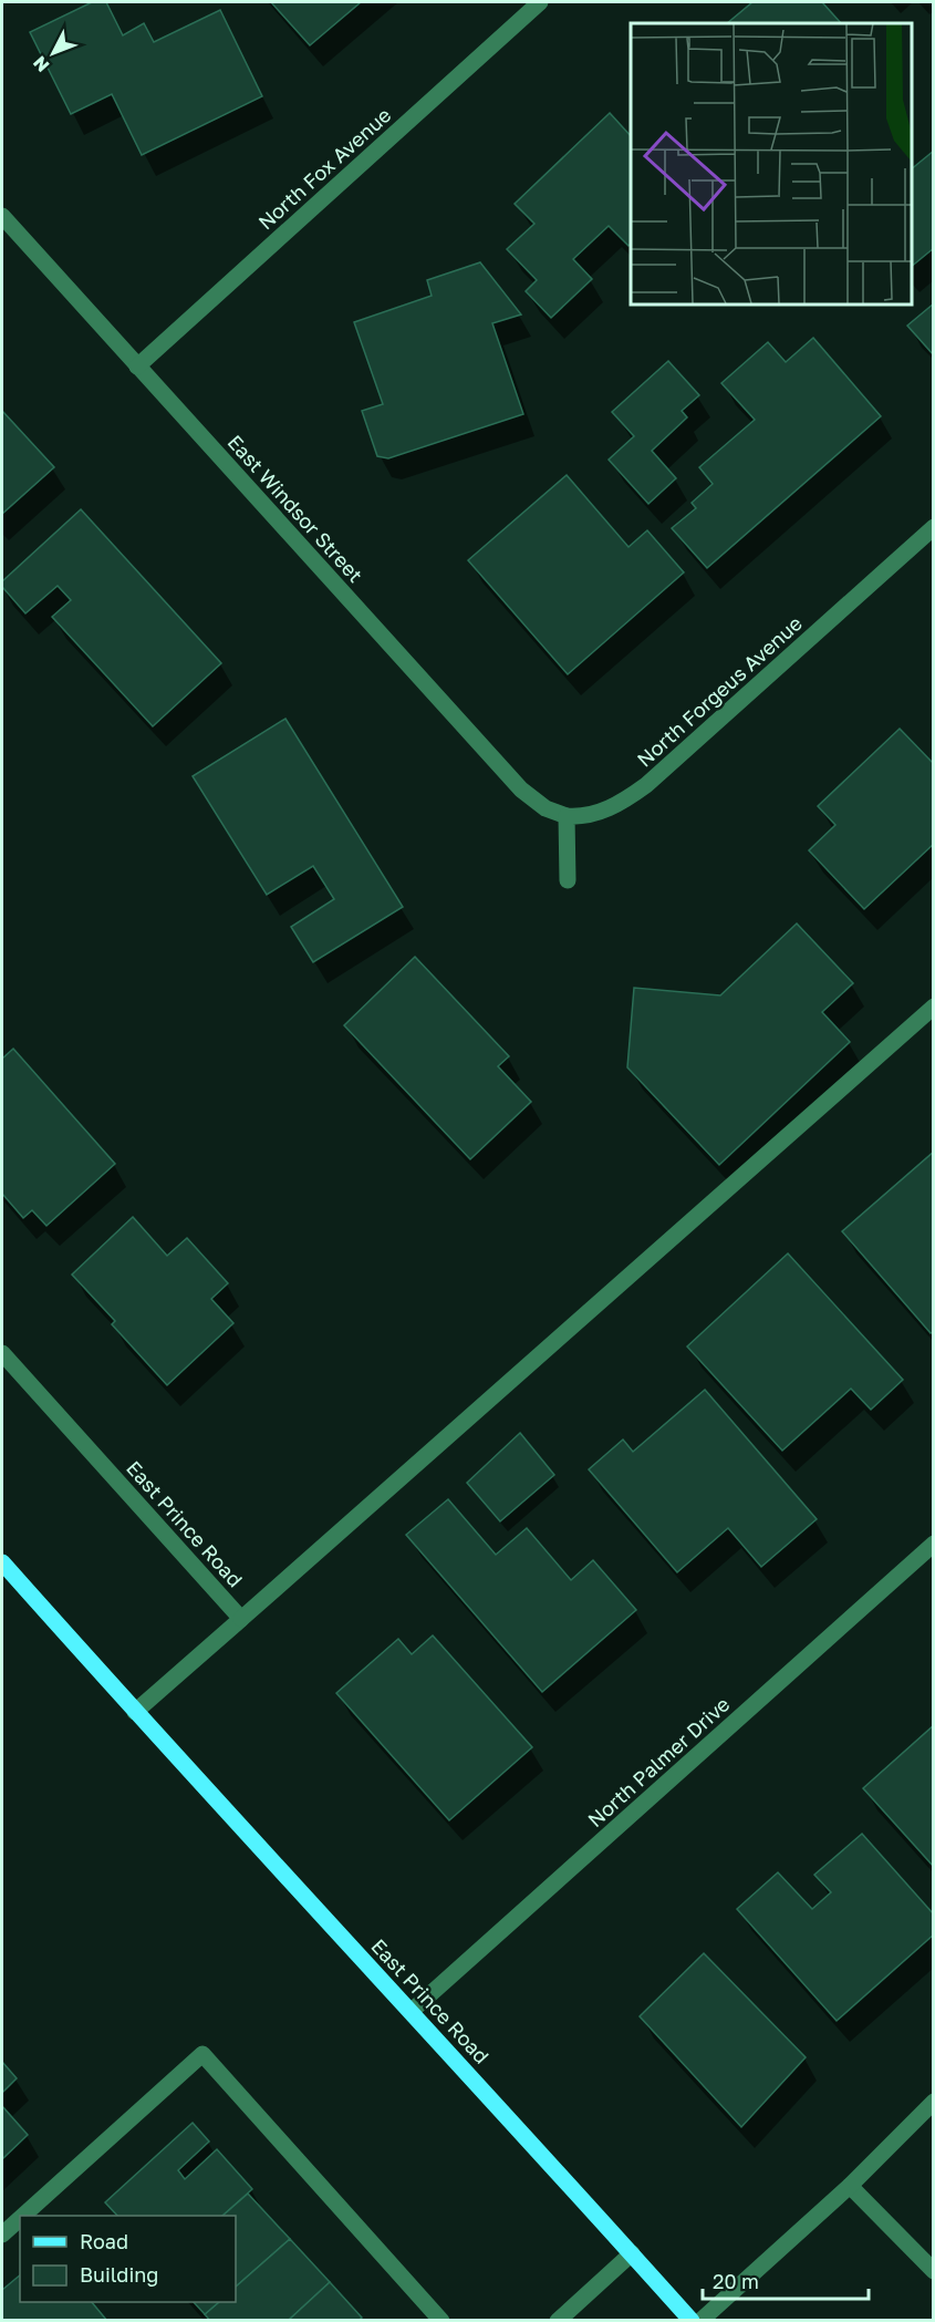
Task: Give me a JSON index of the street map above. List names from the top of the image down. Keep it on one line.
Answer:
{"streets":{"main road":["East Prince Road"],"street":["North Fox Avenue","East Windsor Street","North Forgeus Avenue","North Palmer Drive"]},"crossings":[["North Fox Avenue","East Windsor Street"],["East Windsor Street","North Forgeus Avenue"],["East Prince Road","North Palmer Drive"]],"legend":["Road","Building"],"scale_bar":"20 m","north":"bottom left"}
